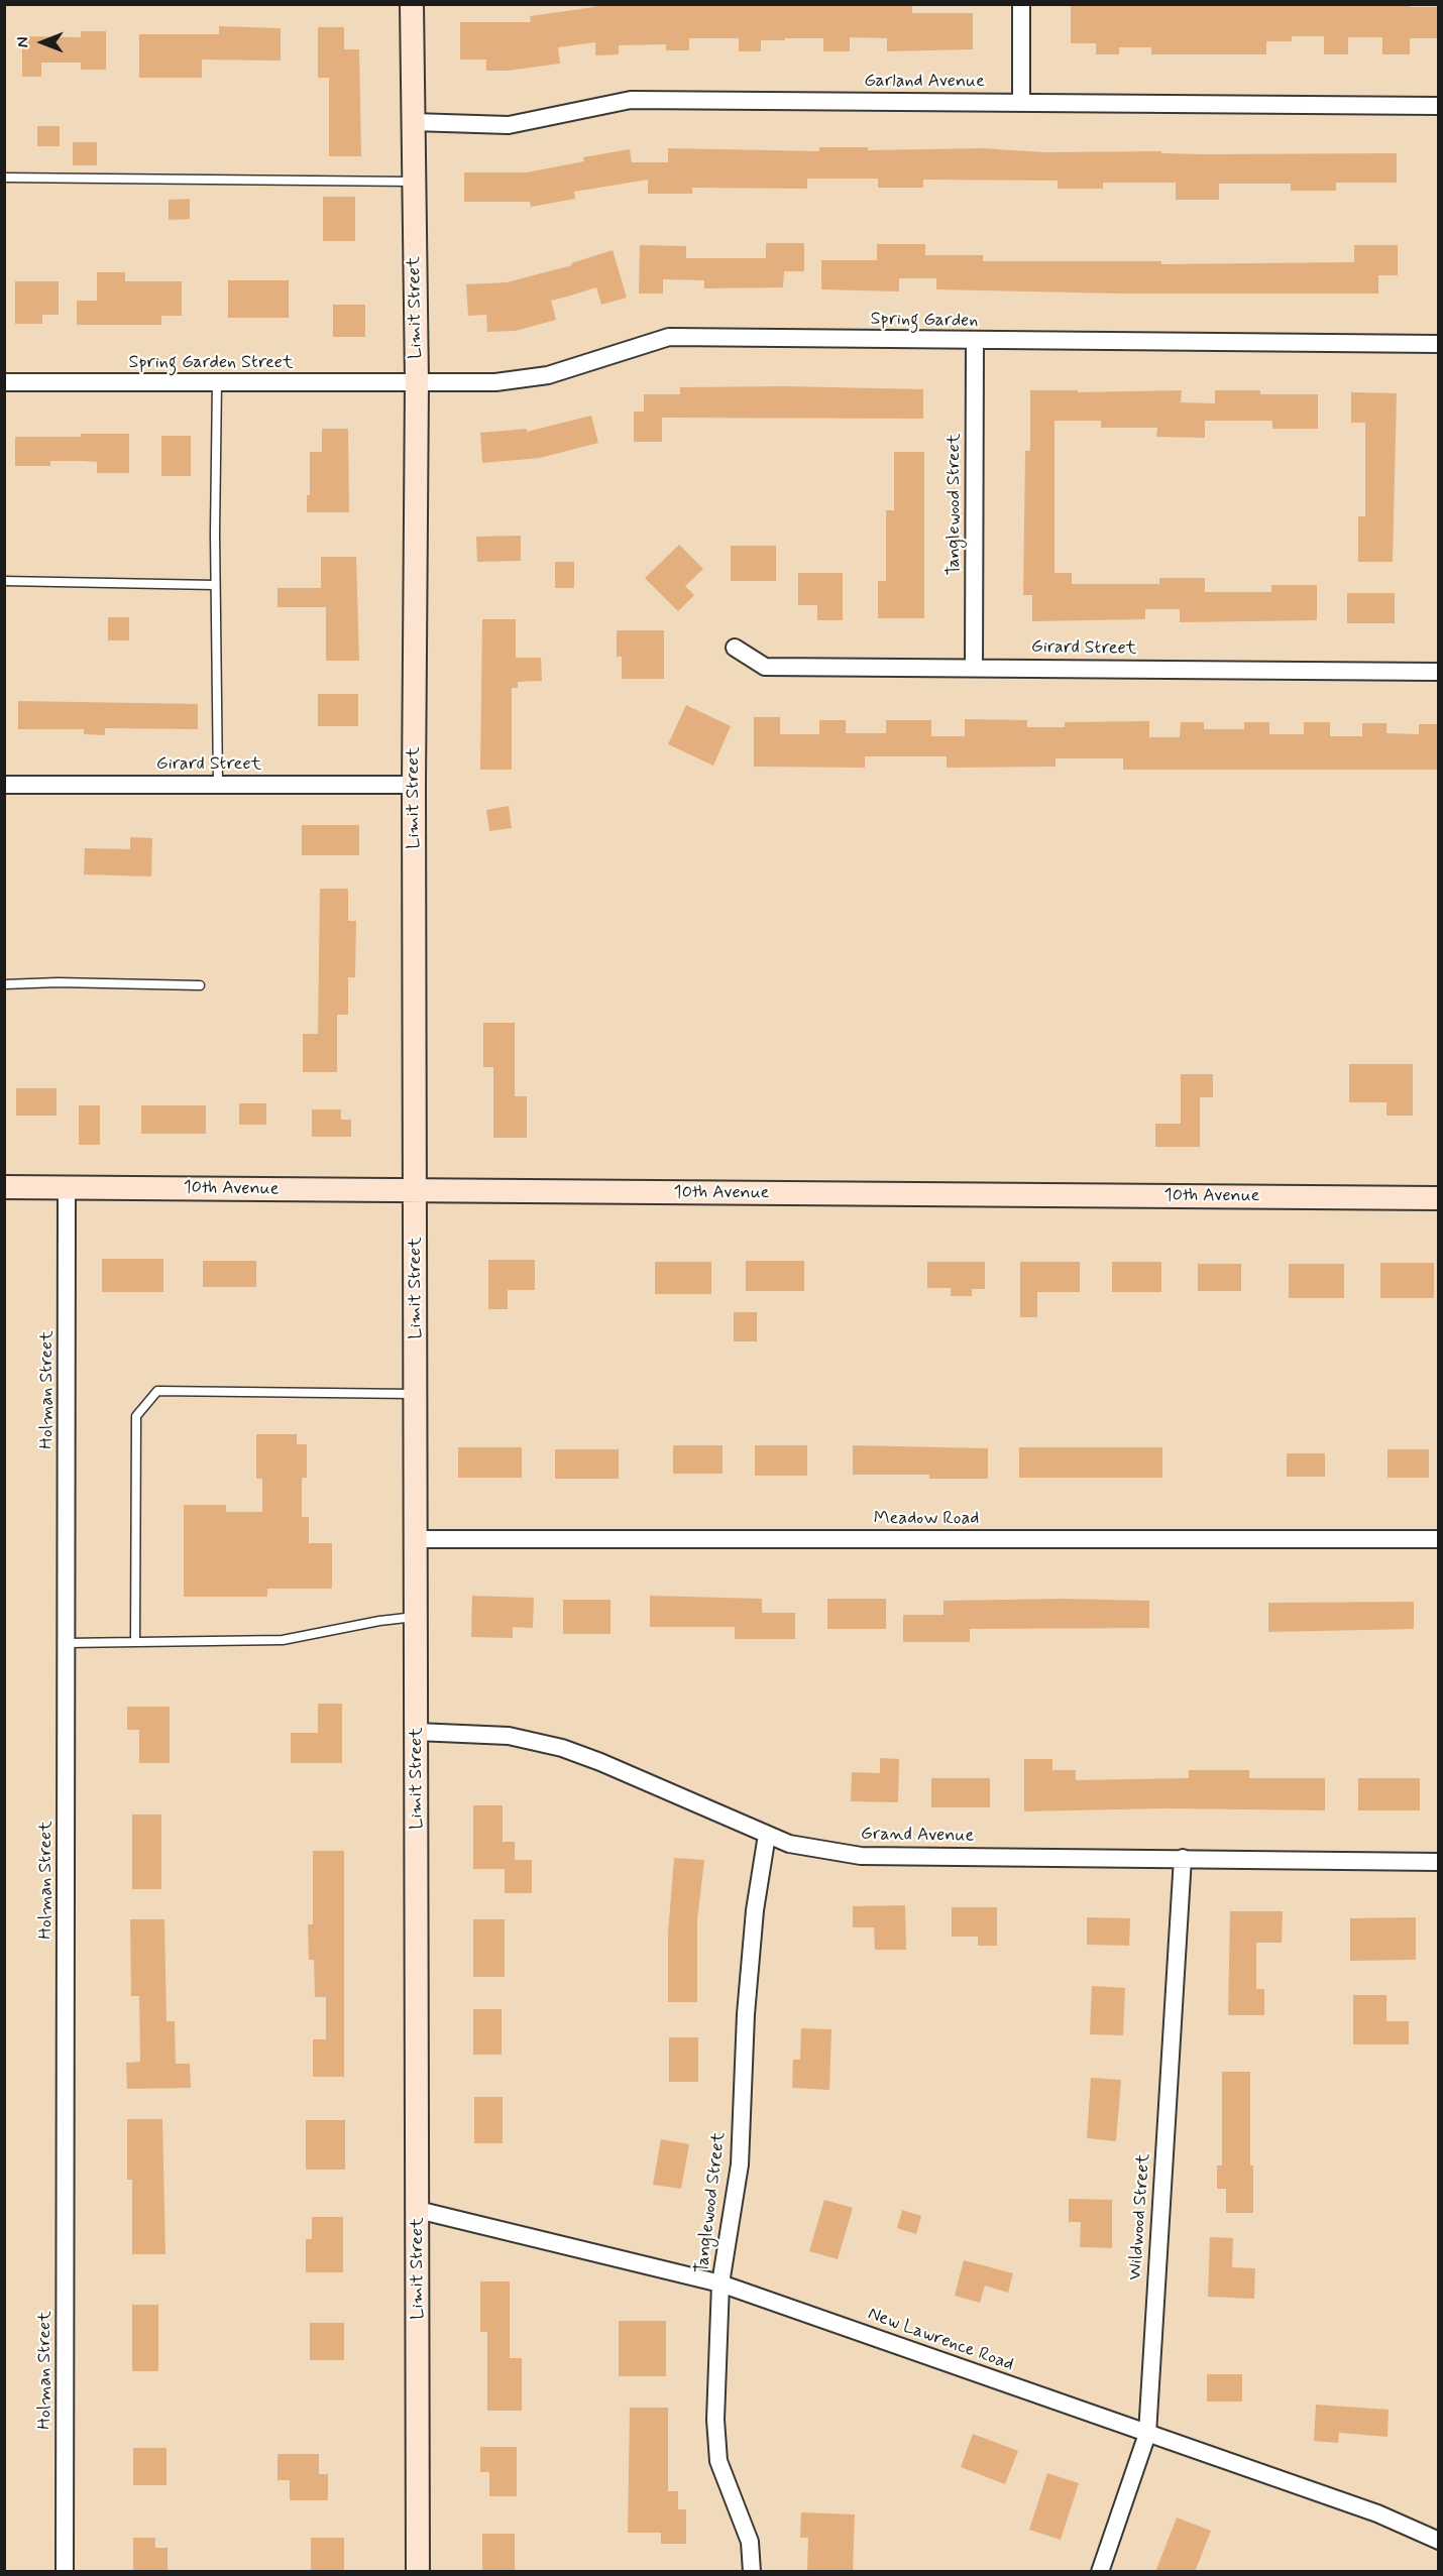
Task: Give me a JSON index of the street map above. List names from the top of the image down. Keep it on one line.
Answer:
{"streets":{"street":["Garland Avenue","Limit Street","Spring Garden","Spring Garden Street","Tanglewood Street","Girard Street","10th Avenue","Holman Street","Meadow Road","Grand Avenue","Wildwood Street","New Lawrence Road"]},"crossings":[["Garland Avenue","Limit Street"],["Limit Street","Spring Garden"],["Limit Street","Spring Garden Street"],["Limit Street","Girard Street"],["Limit Street","10th Avenue"],["Limit Street","Meadow Road"],["Limit Street","Grand Avenue"],["Limit Street","New Lawrence Road"],["Spring Garden","Spring Garden Street"],["Spring Garden","Tanglewood Street"],["Tanglewood Street","Girard Street"],["Tanglewood Street","Grand Avenue"],["Tanglewood Street","New Lawrence Road"],["10th Avenue","Holman Street"],["Grand Avenue","Wildwood Street"],["Wildwood Street","New Lawrence Road"]],"north":"left"}
